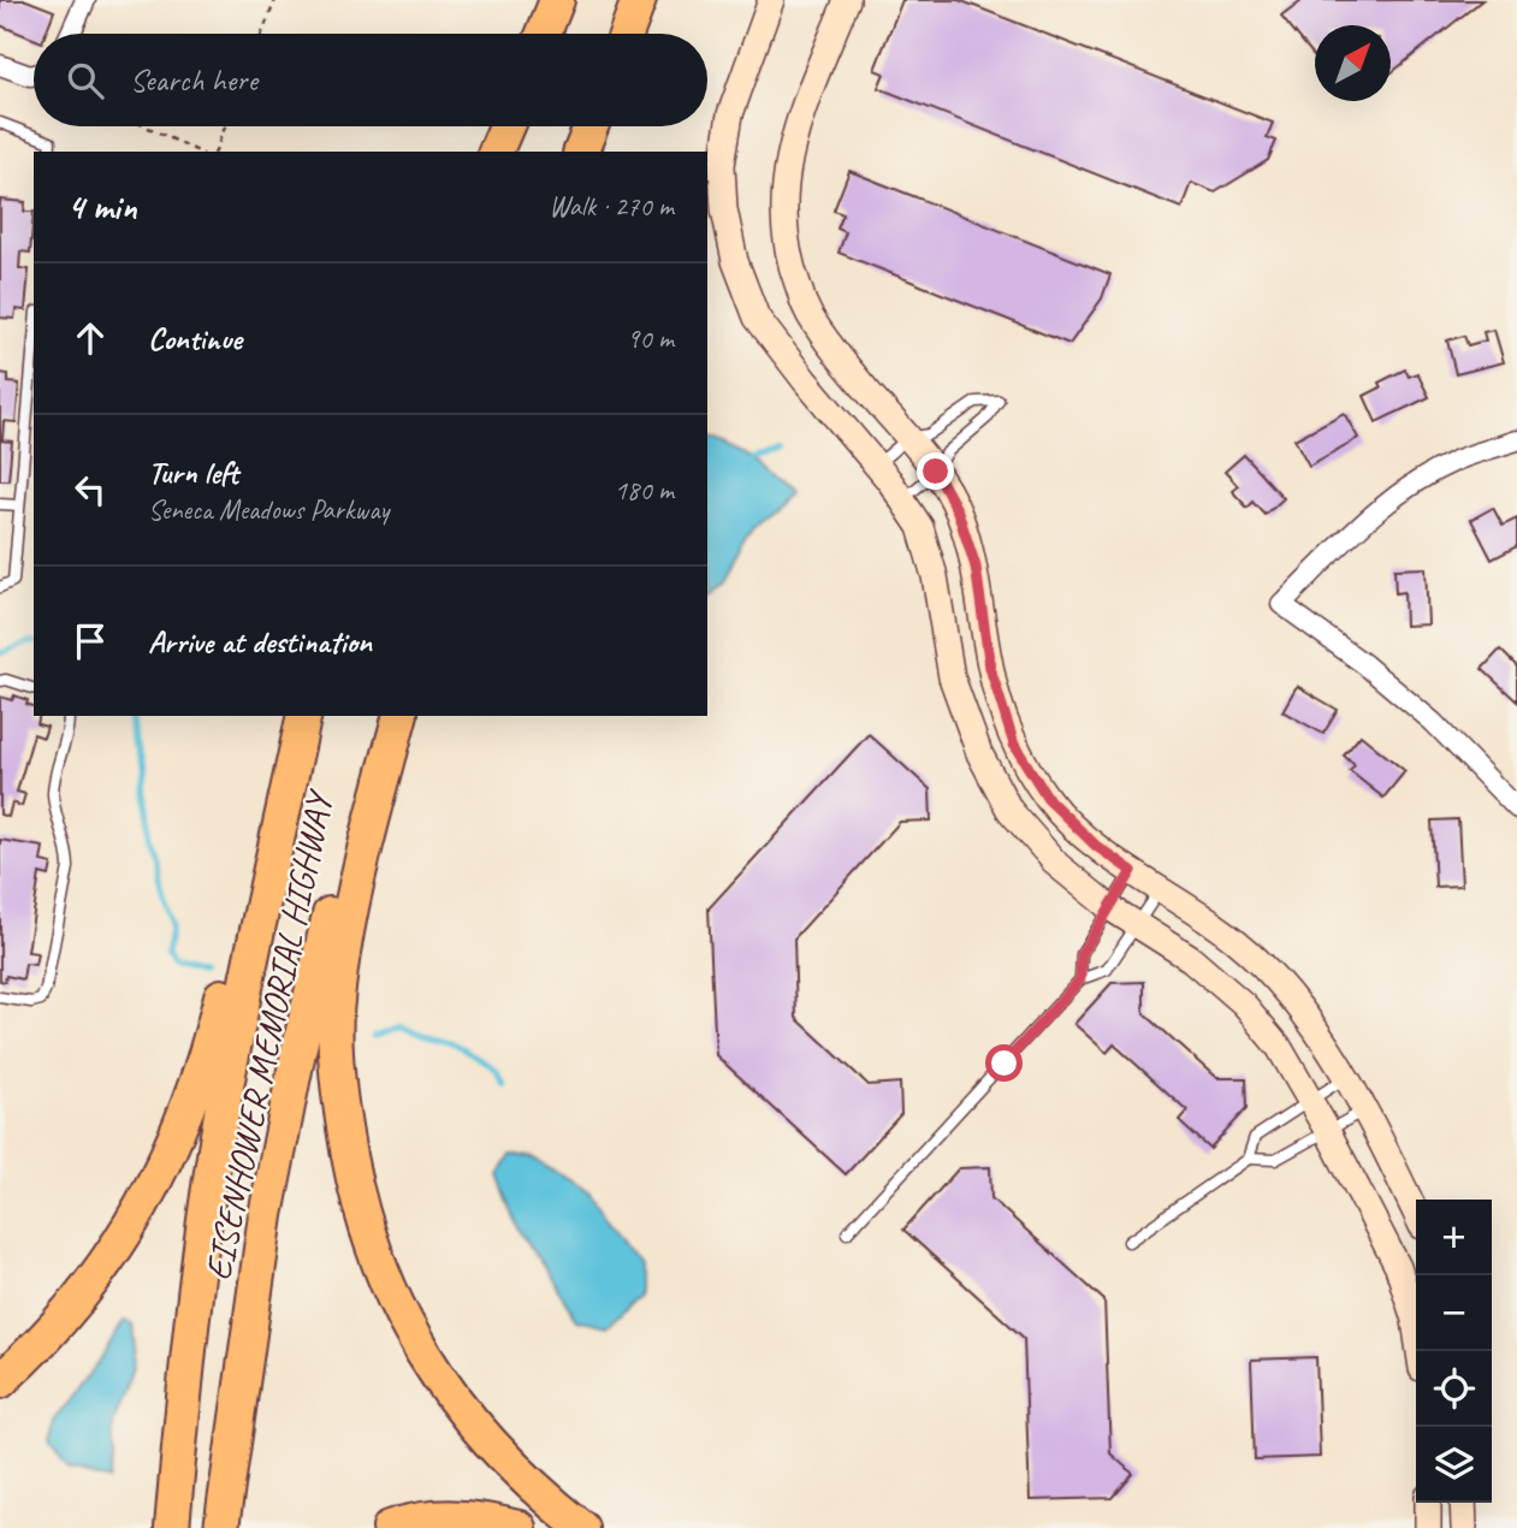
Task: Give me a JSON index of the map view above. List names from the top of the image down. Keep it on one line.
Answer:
{"streets":{"highway":["EISENHOWER MEMORIAL HIGHWAY"]},"north":"top right","page":{"search":"Search here","heading":["4 min","Walk · 270 m"],"list":[["Continue","90 m"],["Turn left","Seneca Meadows Parkway","180 m"],"Arrive at destination"],"map_buttons":["+","−"]}}
